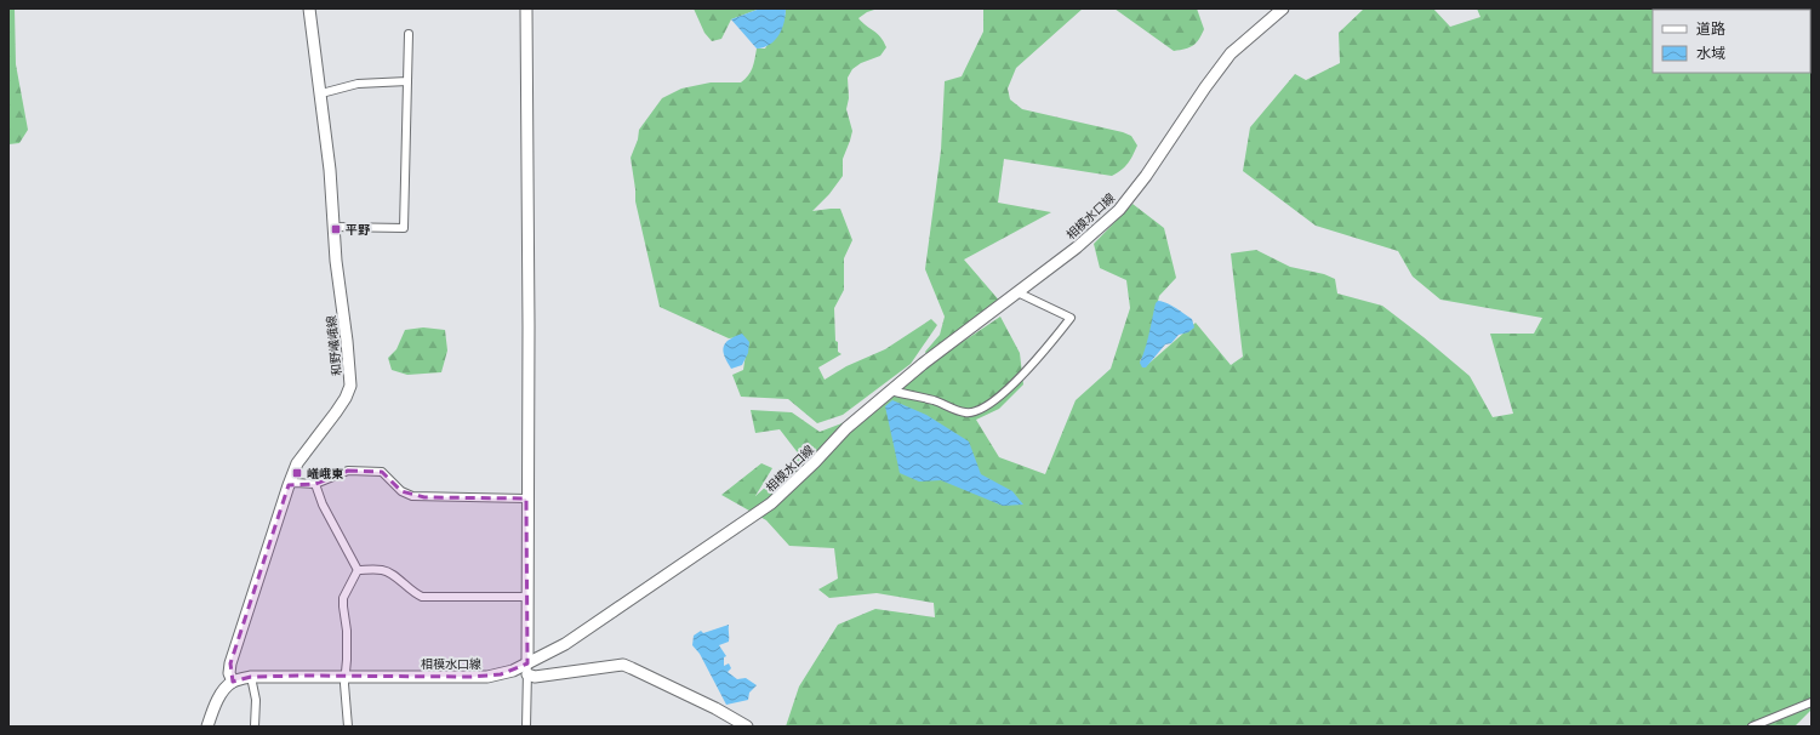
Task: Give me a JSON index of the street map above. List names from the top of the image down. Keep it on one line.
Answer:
{"streets":{"main road":["相模水口線","和野嶬峨線"]},"crossings":[["相模水口線","和野嶬峨線"]],"places":{"transit":["平野","嶬峨東"]},"legend":["道路","水域"]}
